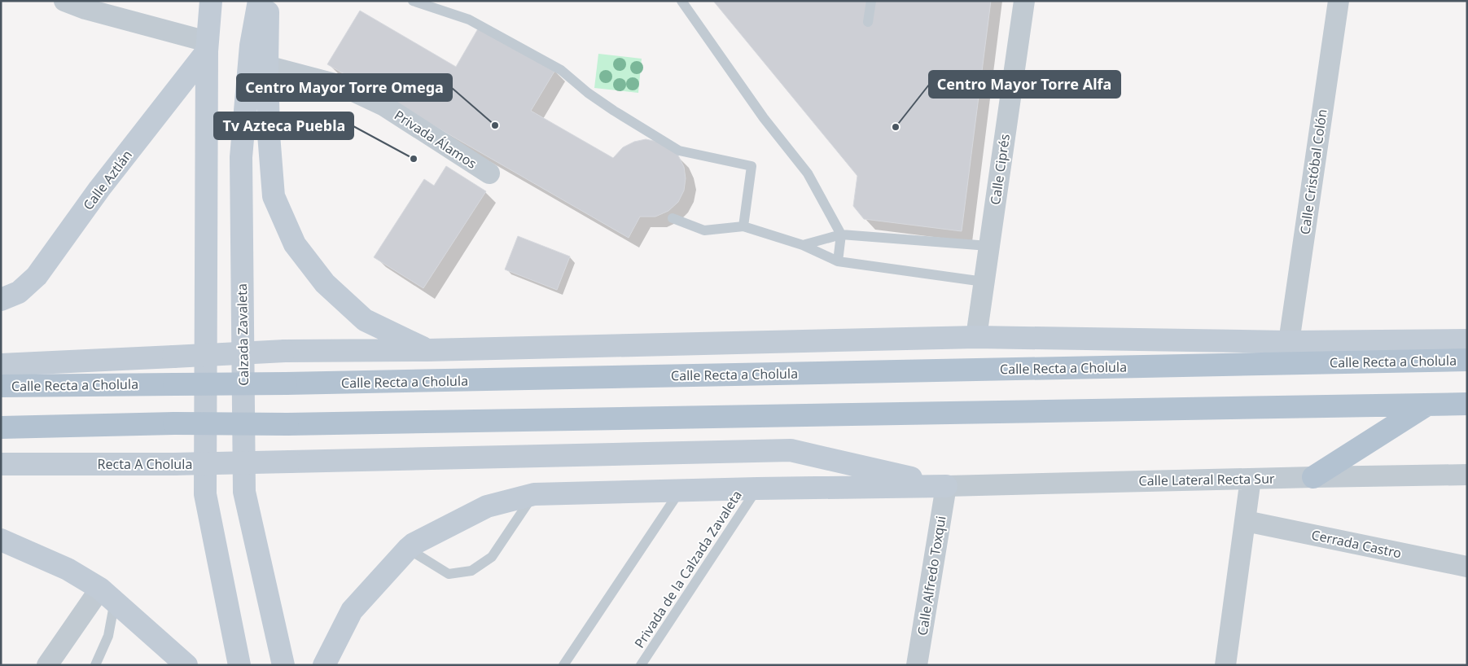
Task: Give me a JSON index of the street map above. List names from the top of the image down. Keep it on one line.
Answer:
{"streets":{"main road":["Calle Aztlán","Calzada Zavaleta","Calle Recta a Cholula","Recta A Cholula"],"street":["Privada Álamos","Calle Ciprés","Calle Cristóbal Colón","Calle Lateral Recta Sur","Cerrada Castro","Calle Alfredo Toxqui"],"lane":["Privada de la Calzada Zavaleta"]},"crossings":[["Recta A Cholula","Calle Lateral Recta Sur"],["Recta A Cholula","Calle Alfredo Toxqui"],["Calle Lateral Recta Sur","Calle Alfredo Toxqui"]],"places":["Centro Mayor Torre Omega","Centro Mayor Torre Alfa","Tv Azteca Puebla"]}
